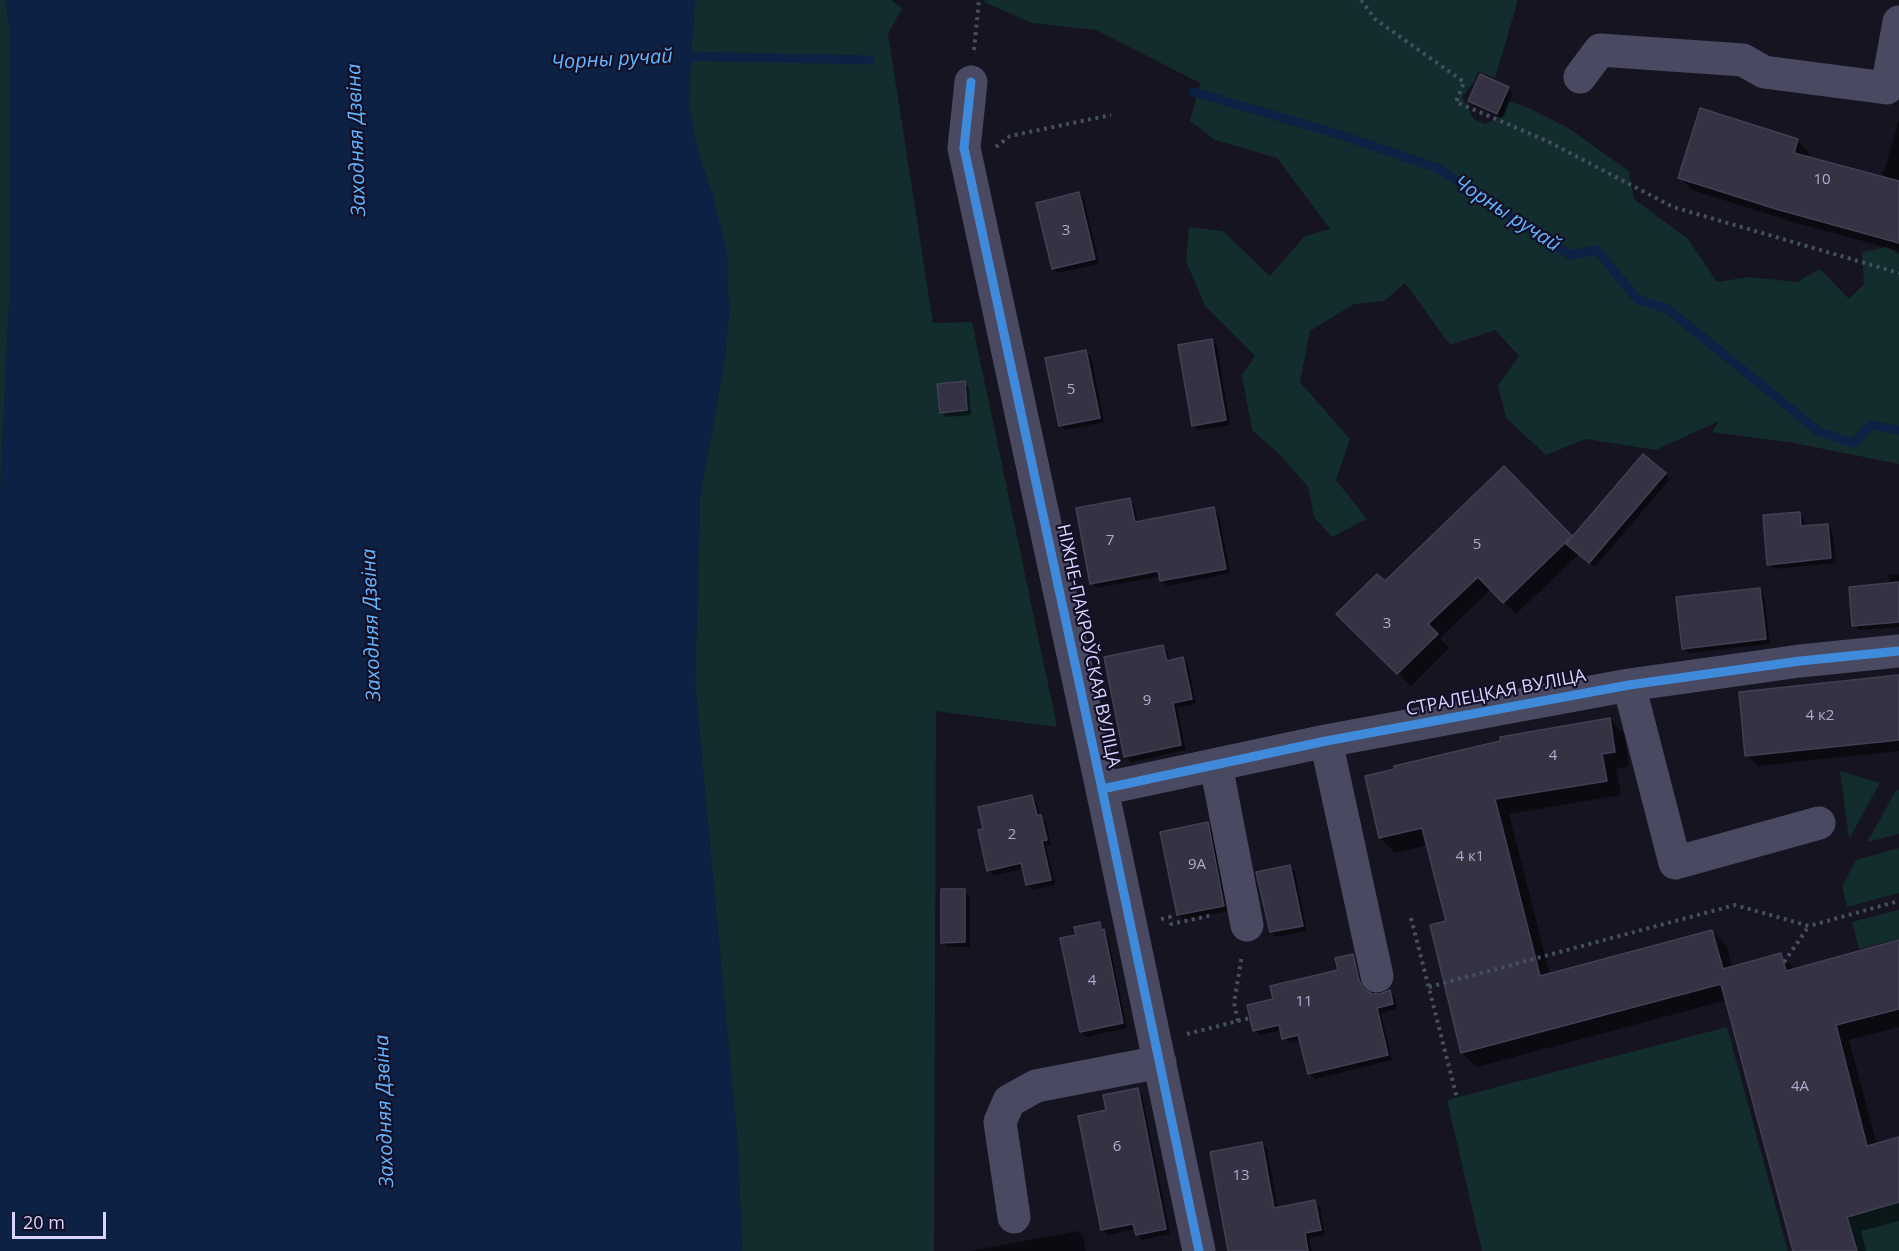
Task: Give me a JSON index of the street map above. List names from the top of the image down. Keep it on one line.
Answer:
{"streets":{"street":["НІЖНЕ-ПАКРОЎСКАЯ ВУЛІЦА","СТРАЛЕЦКАЯ ВУЛІЦА"]},"crossings":[["НІЖНЕ-ПАКРОЎСКАЯ ВУЛІЦА","СТРАЛЕЦКАЯ ВУЛІЦА"]],"water":["Чорны ручай","Заходняя Дзвіна"],"house_numbers":["10","3","5","7","5","3","9","4 к2","4","2","4 к1","9А","4","11","4А","6","13"],"scale_bar":"20 m"}
